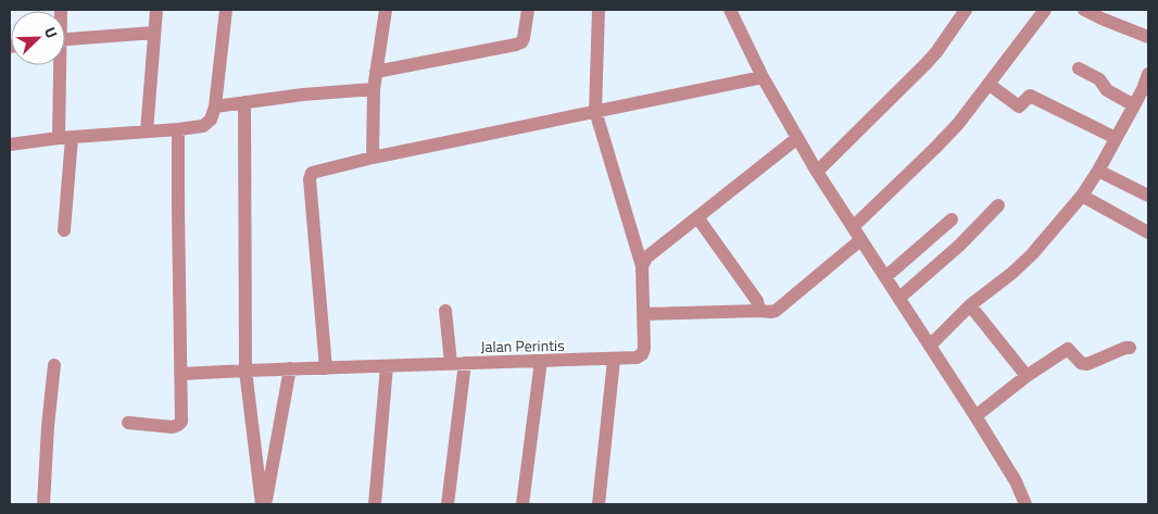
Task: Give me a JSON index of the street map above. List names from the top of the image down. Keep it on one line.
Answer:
{"streets":{"street":["Jalan Perintis"]},"north":"top right"}
